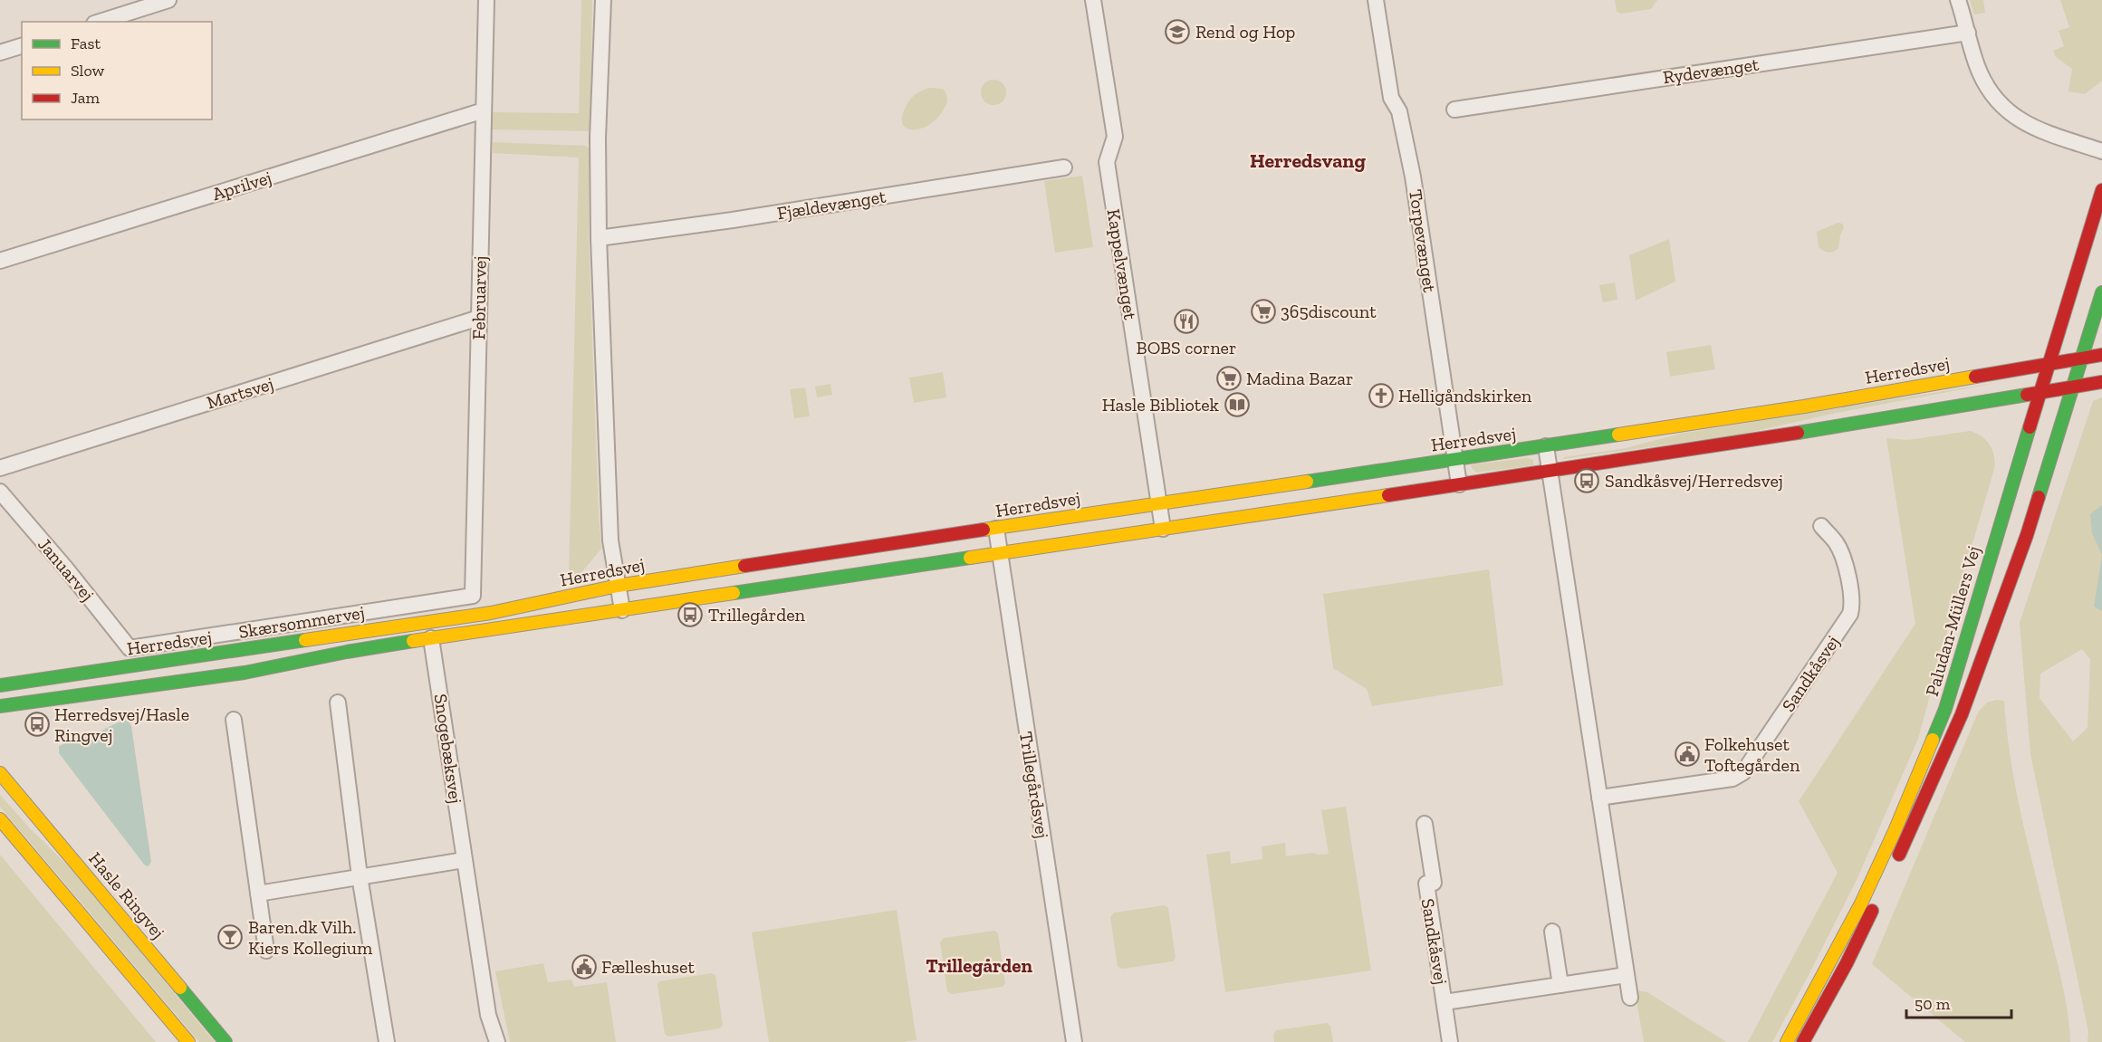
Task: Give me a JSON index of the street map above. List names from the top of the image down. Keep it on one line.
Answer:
{"streets":{"street":["Rydevænget","Aprilvej","Fjældevænget","Torpevænget","Kappelvænget","Februarvej","Herredsvej","Martsvej","Januarvej","Paludan-Müllers Vej","Skærsommervej","Sandkåsvej","Snogebæksvej","Trillegårdsvej","Hasle Ringvej"]},"crossings":[["Aprilvej","Februarvej"],["Torpevænget","Herredsvej"],["Kappelvænget","Herredsvej"],["Februarvej","Martsvej"],["Februarvej","Skærsommervej"],["Herredsvej","Paludan-Müllers Vej"],["Herredsvej","Trillegårdsvej"],["Januarvej","Skærsommervej"]],"districts":["Herredsvang","Trillegården"],"places":{"school or university":["Rend og Hop"],"supermarket":["365discount","Madina Bazar"],"restaurant":["BOBS corner"],"church":["Helligåndskirken"],"library":["Hasle Bibliotek"],"bus stop":["Sandkåsvej/Herredsvej","Trillegården","Herredsvej/Hasle Ringvej"],"public building":["Folkehuset Toftegården","Fælleshuset"],"bar":["Baren.dk Vilh. Kiers Kollegium"]},"legend":["Fast","Slow","Jam"],"scale_bar":"50 m"}
